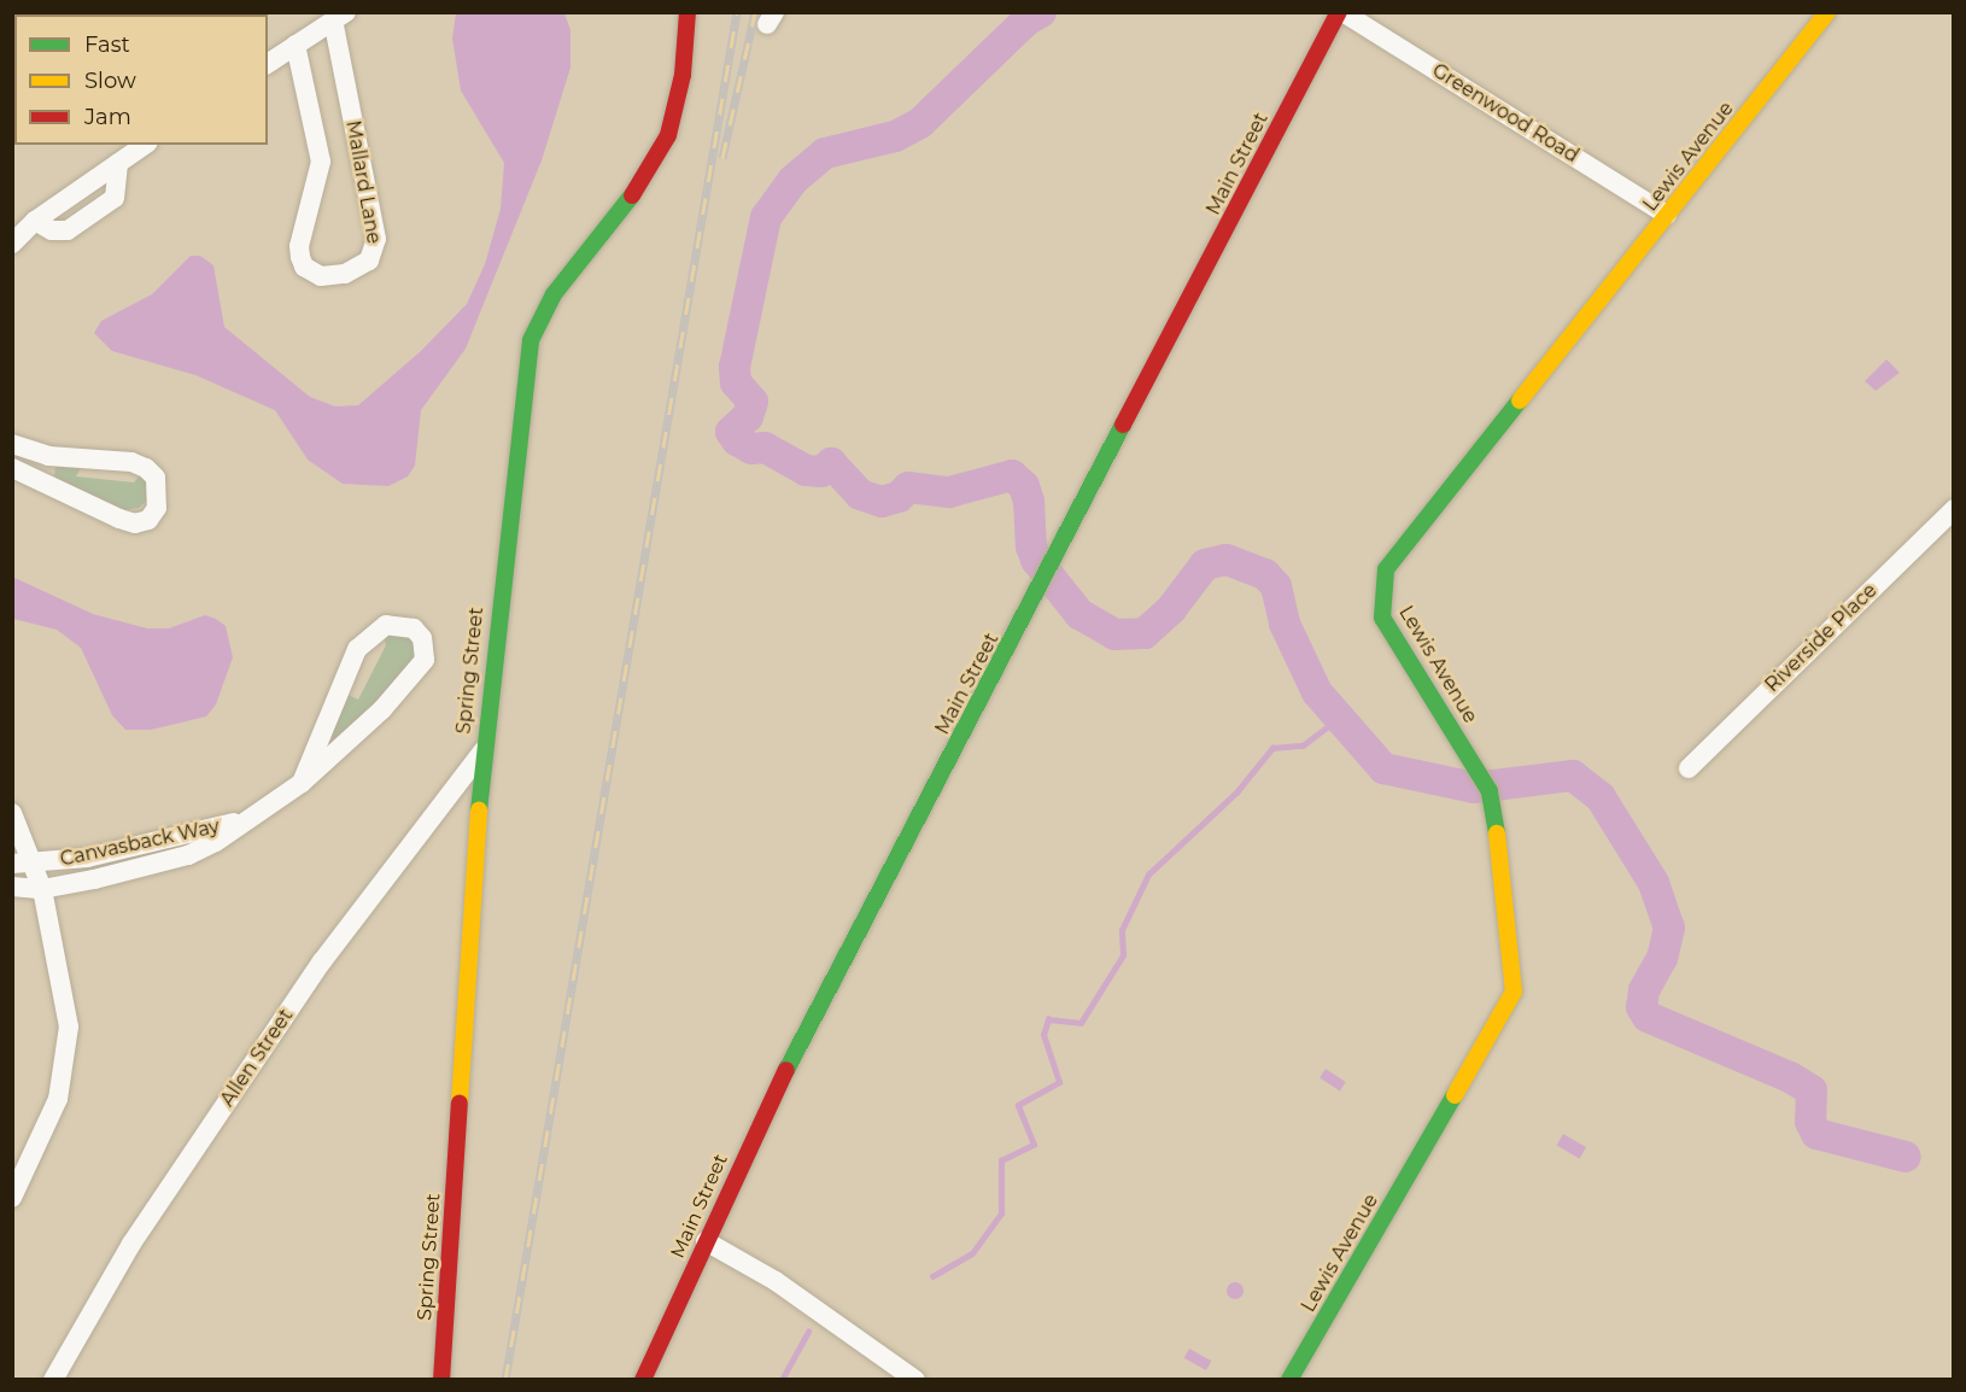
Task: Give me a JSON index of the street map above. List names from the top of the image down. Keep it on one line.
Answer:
{"streets":{"street":["Greenwood Road","Lewis Avenue","Main Street","Mallard Lane","Riverside Place","Spring Street","Canvasback Way","Allen Street"]},"crossings":[["Greenwood Road","Lewis Avenue"],["Greenwood Road","Main Street"],["Spring Street","Allen Street"]],"legend":["Fast","Slow","Jam"]}
